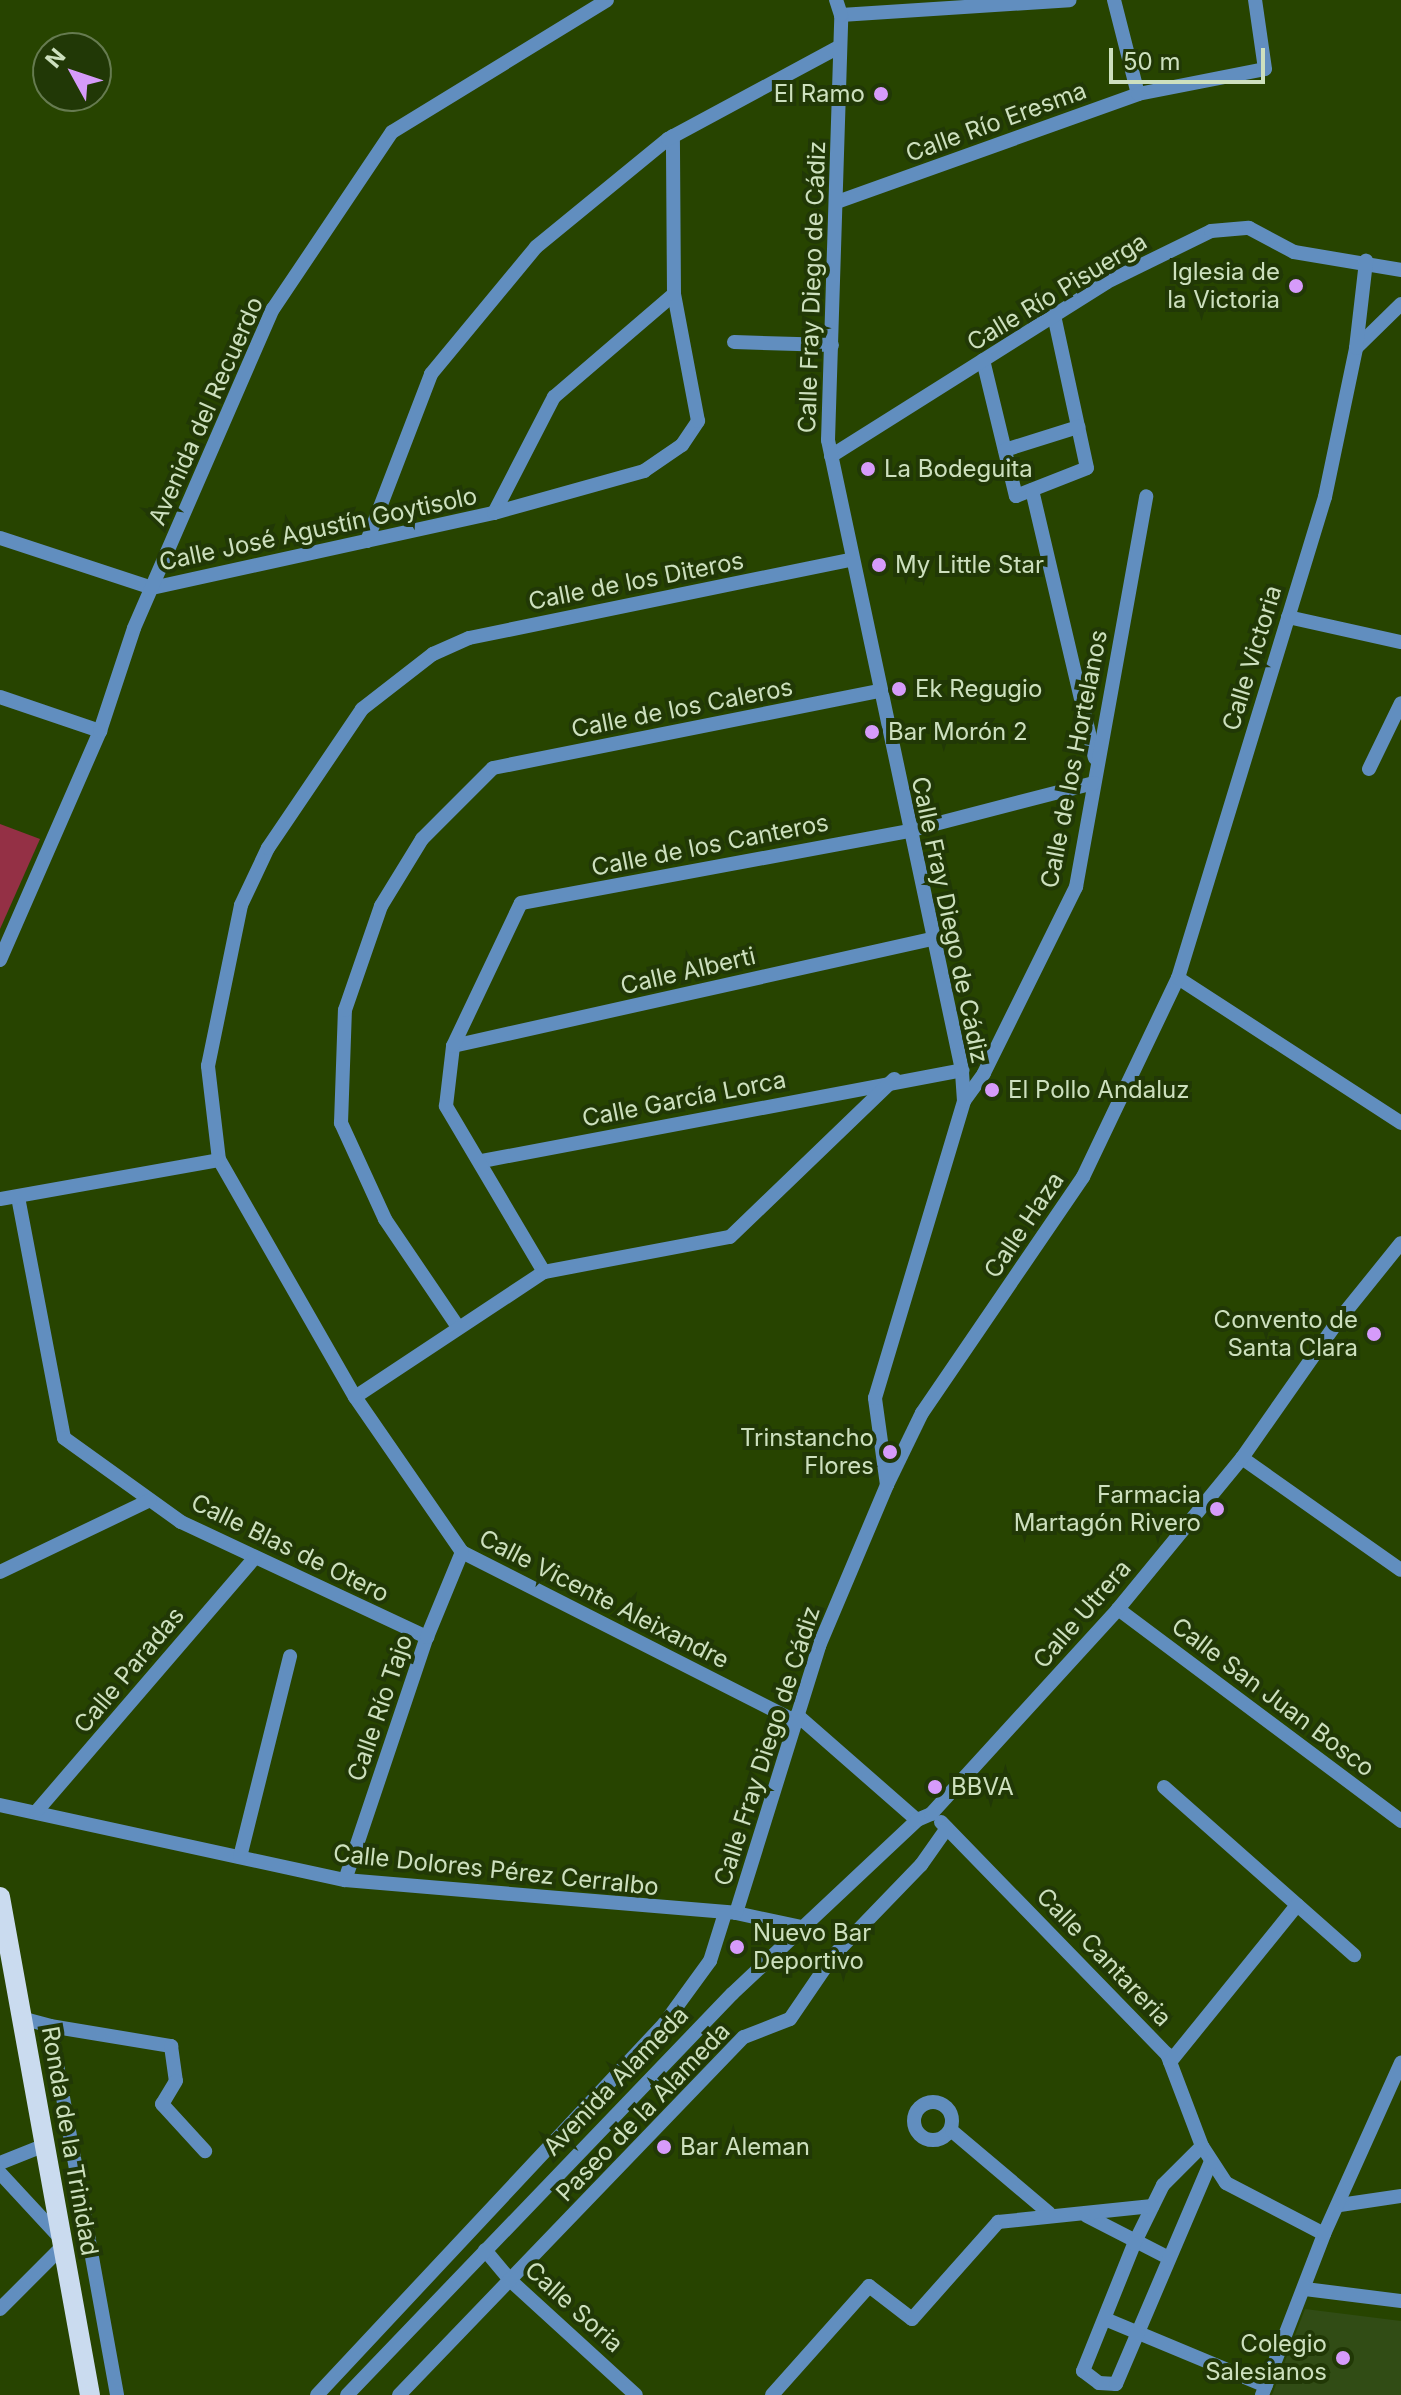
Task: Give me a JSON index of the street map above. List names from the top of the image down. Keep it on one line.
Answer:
{"streets":{"main road":["Ronda de la Trinidad"],"street":["Calle Río Eresma","Calle Fray Diego de Cádiz","Calle Río Pisuerga","Avenida del Recuerdo","Calle José Agustín Goytisolo","Calle de los Diteros","Calle Victoria","Calle de los Caleros","Calle de los Hortelanos","Calle de los Canteros","Calle Alberti","Calle García Lorca","Calle Haza","Calle Blas de Otero","Calle Vicente Aleixandre","Calle Utrera","Calle Paradas","Calle San Juan Bosco","Calle Río Tajo","Calle Dolores Pérez Cerralbo","Calle Cantareria","Avenida Alameda","Paseo de la Alameda","Calle Soria"]},"crossings":[["Calle Río Eresma","Calle Fray Diego de Cádiz"],["Calle Fray Diego de Cádiz","Calle Río Pisuerga"],["Calle Fray Diego de Cádiz","Calle de los Diteros"],["Calle Fray Diego de Cádiz","Calle de los Caleros"],["Calle Fray Diego de Cádiz","Calle de los Hortelanos"],["Calle Fray Diego de Cádiz","Calle de los Canteros"],["Calle Fray Diego de Cádiz","Calle Alberti"],["Calle Fray Diego de Cádiz","Calle García Lorca"],["Calle Fray Diego de Cádiz","Calle Haza"],["Calle Fray Diego de Cádiz","Calle Vicente Aleixandre"],["Calle Fray Diego de Cádiz","Calle Dolores Pérez Cerralbo"],["Calle Fray Diego de Cádiz","Paseo de la Alameda"],["Calle Río Pisuerga","Calle Victoria"],["Avenida del Recuerdo","Calle José Agustín Goytisolo"],["Calle de los Diteros","Calle Vicente Aleixandre"],["Calle Victoria","Calle Haza"],["Calle de los Hortelanos","Calle de los Canteros"],["Calle de los Canteros","Calle Alberti"],["Calle Blas de Otero","Calle Paradas"],["Calle Blas de Otero","Calle Río Tajo"],["Calle Vicente Aleixandre","Calle Utrera"],["Calle Vicente Aleixandre","Calle Río Tajo"],["Calle Vicente Aleixandre","Calle Cantareria"],["Calle Vicente Aleixandre","Avenida Alameda"],["Calle Utrera","Calle San Juan Bosco"],["Calle Utrera","Calle Cantareria"],["Calle Utrera","Avenida Alameda"],["Calle Paradas","Calle Dolores Pérez Cerralbo"],["Calle Río Tajo","Calle Dolores Pérez Cerralbo"],["Calle Dolores Pérez Cerralbo","Avenida Alameda"],["Calle Dolores Pérez Cerralbo","Paseo de la Alameda"],["Calle Cantareria","Avenida Alameda"],["Calle Cantareria","Paseo de la Alameda"],["Avenida Alameda","Calle Soria"],["Paseo de la Alameda","Calle Soria"]],"places":["El Ramo","Iglesia de la Victoria","La Bodeguita","My Little Star","Ek Regugio","Bar Morón 2","El Pollo Andaluz","Convento de Santa Clara","Trinstancho Flores","Farmacia Martagón Rivero","BBVA","Nuevo Bar Deportivo","Bar Aleman","Colegio Salesianos"],"scale_bar":"50 m","north":"top left"}
